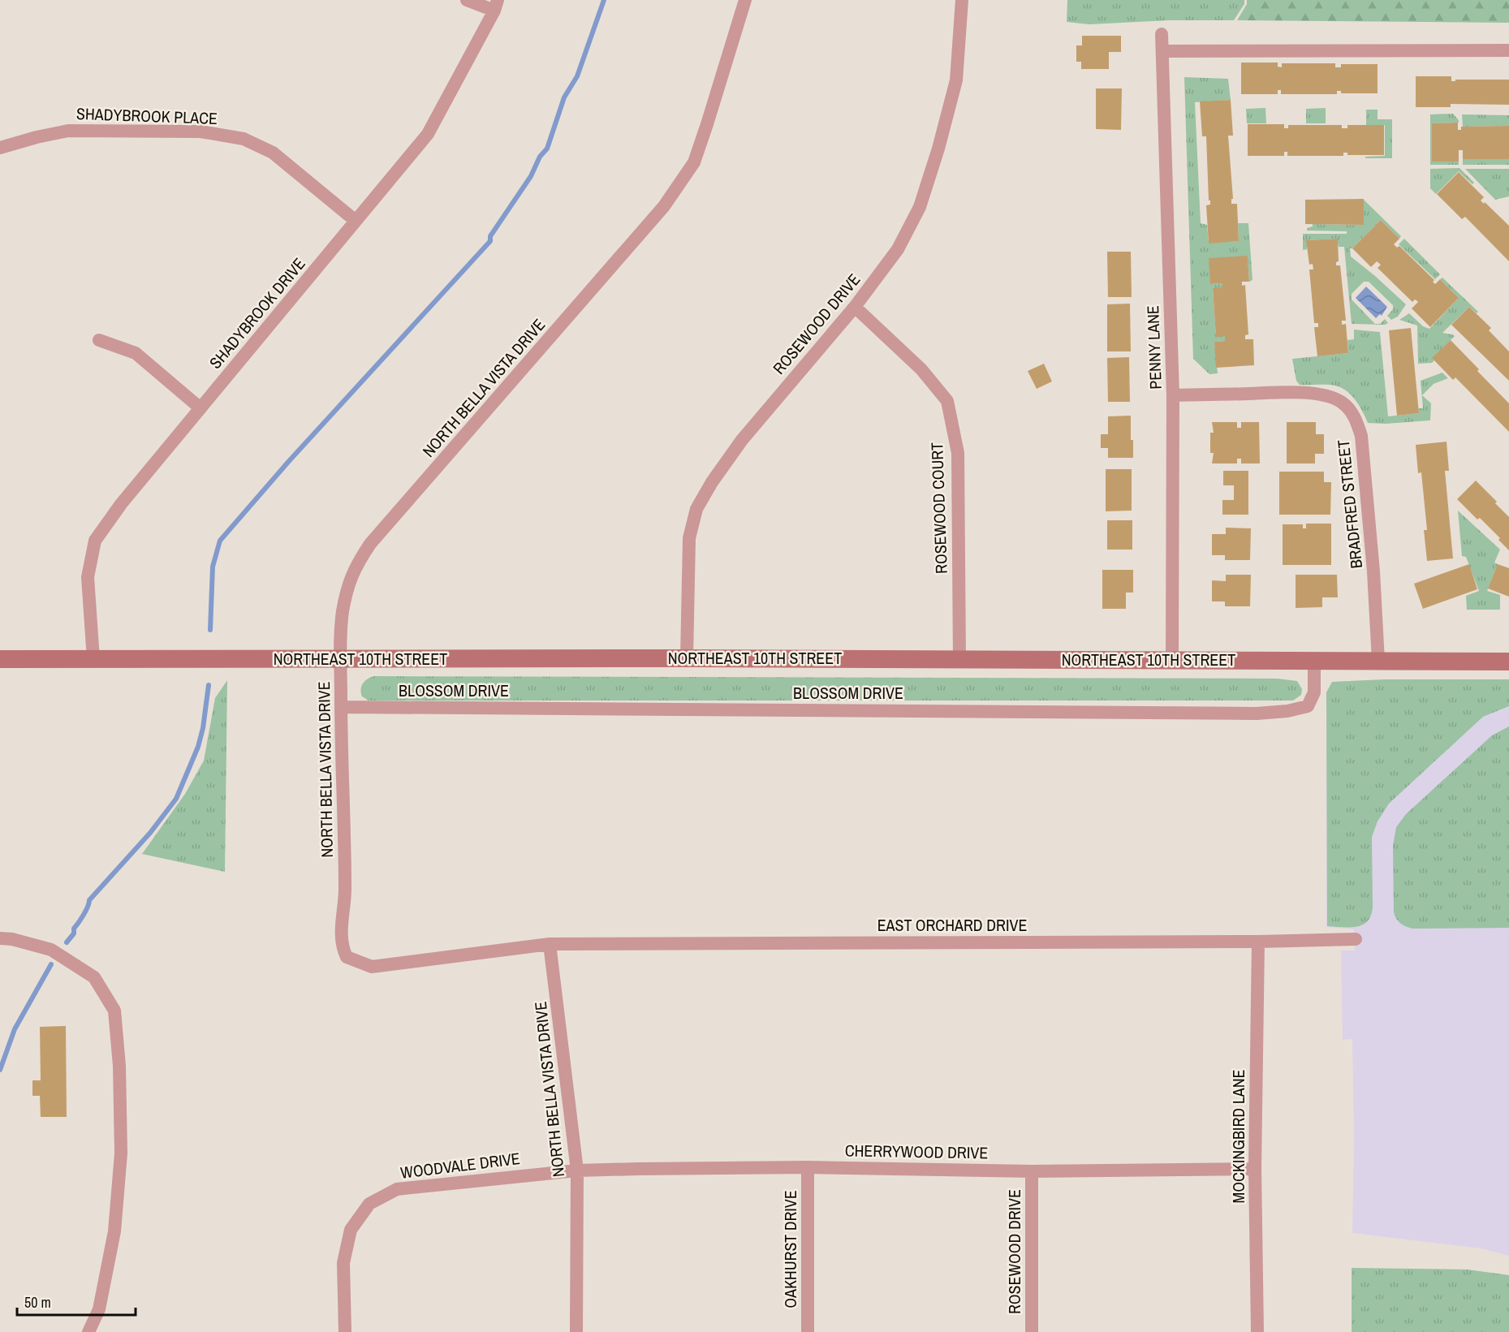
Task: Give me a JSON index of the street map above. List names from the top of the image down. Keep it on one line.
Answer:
{"streets":{"main road":["NORTHEAST 10TH STREET"],"street":["SHADYBROOK PLACE","SHADYBROOK DRIVE","ROSEWOOD DRIVE","PENNY LANE","NORTH BELLA VISTA DRIVE","BRADFRED STREET","ROSEWOOD COURT","BLOSSOM DRIVE","EAST ORCHARD DRIVE","MOCKINGBIRD LANE","CHERRYWOOD DRIVE","WOODVALE DRIVE","OAKHURST DRIVE"]},"crossings":[["SHADYBROOK PLACE","SHADYBROOK DRIVE"],["SHADYBROOK DRIVE","NORTHEAST 10TH STREET"],["ROSEWOOD DRIVE","ROSEWOOD COURT"],["ROSEWOOD DRIVE","NORTHEAST 10TH STREET"],["ROSEWOOD DRIVE","CHERRYWOOD DRIVE"],["PENNY LANE","BRADFRED STREET"],["PENNY LANE","NORTHEAST 10TH STREET"],["NORTH BELLA VISTA DRIVE","NORTHEAST 10TH STREET"],["NORTH BELLA VISTA DRIVE","BLOSSOM DRIVE"],["NORTH BELLA VISTA DRIVE","EAST ORCHARD DRIVE"],["NORTH BELLA VISTA DRIVE","CHERRYWOOD DRIVE"],["NORTH BELLA VISTA DRIVE","WOODVALE DRIVE"],["BRADFRED STREET","NORTHEAST 10TH STREET"],["ROSEWOOD COURT","NORTHEAST 10TH STREET"],["NORTHEAST 10TH STREET","BLOSSOM DRIVE"],["EAST ORCHARD DRIVE","MOCKINGBIRD LANE"],["MOCKINGBIRD LANE","CHERRYWOOD DRIVE"],["CHERRYWOOD DRIVE","WOODVALE DRIVE"],["CHERRYWOOD DRIVE","OAKHURST DRIVE"]],"scale_bar":"50 m"}
